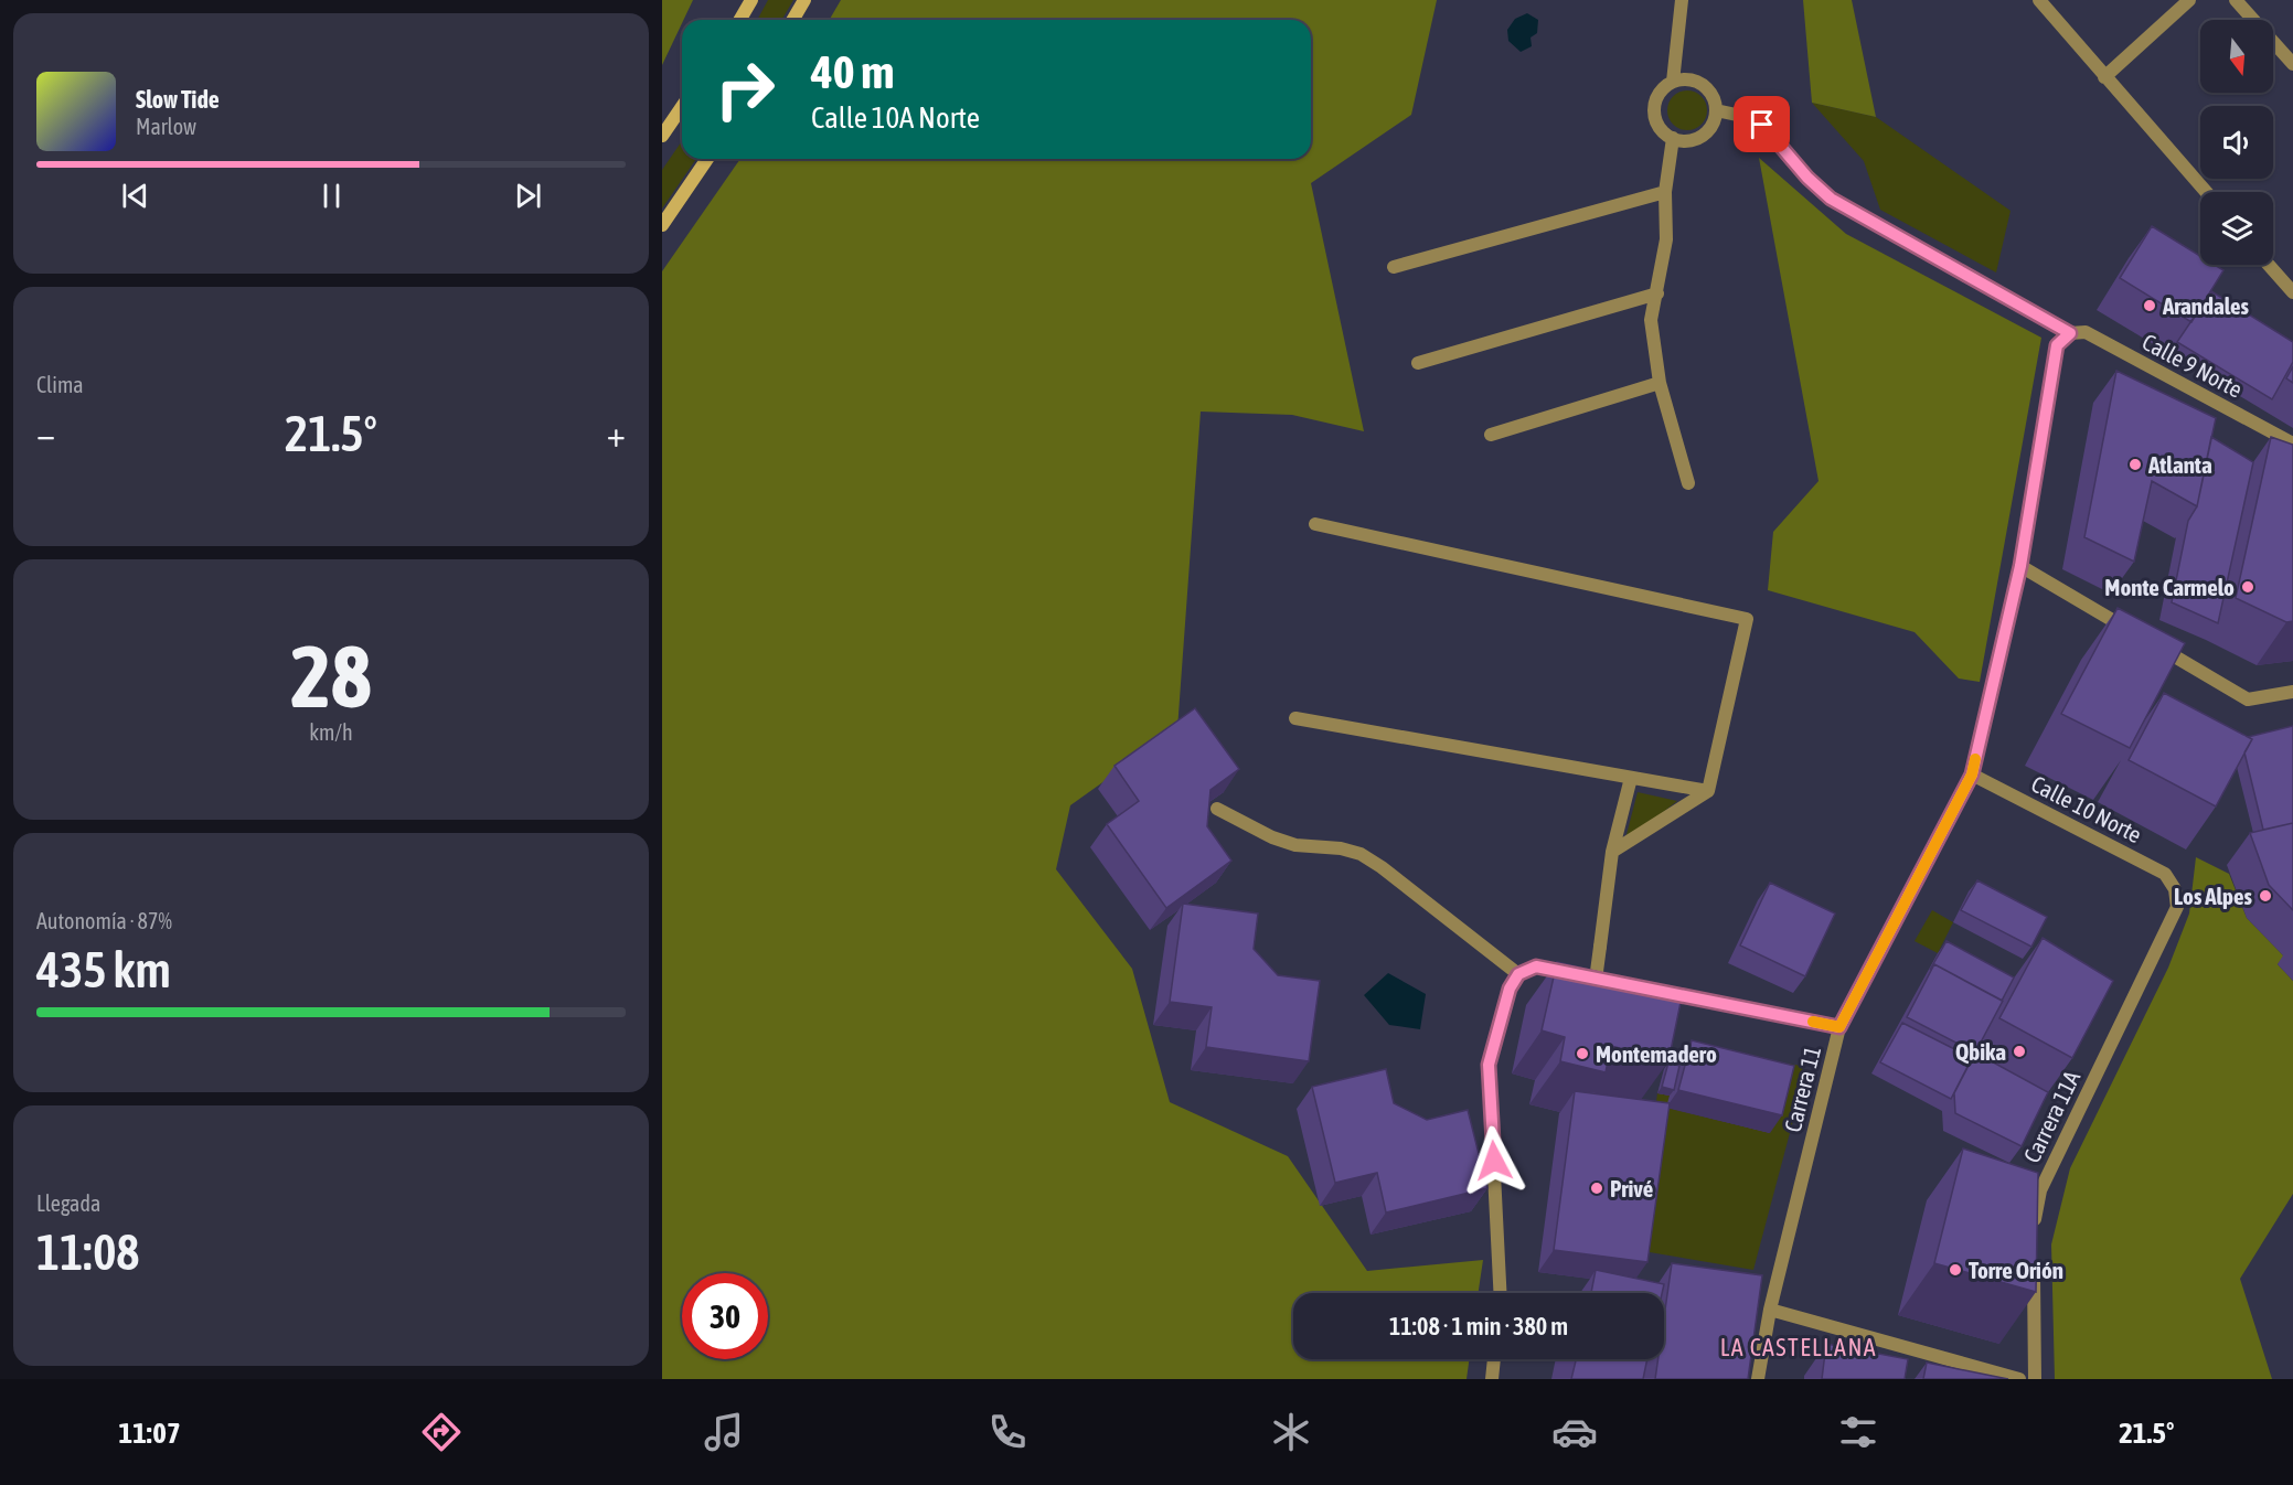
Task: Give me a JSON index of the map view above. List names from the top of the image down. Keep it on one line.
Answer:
{"streets":{"street":["Calle 9 Norte","Calle 10 Norte","Carrera 11","Carrera 11A"]},"crossings":[["Calle 9 Norte","Carrera 11"],["Calle 10 Norte","Carrera 11"],["Calle 10 Norte","Carrera 11A"]],"districts":["LA CASTELLANA"],"places":["Arandales","Atlanta","Monte Carmelo","Los Alpes","Qbika","Montemadero","Privé","Torre Orión"],"north":"bottom","page":{"turn":["40 m","Calle 10A Norte"],"song":["Slow Tide","Marlow"],"tile":["Clima",["28","km/h"],["Autonomía · 87%","435 km"],["Llegada","11:08"]],"heat":["−","21.5°","+"],"limit":"30","trip":"11:08 · 1 min · 380 m","tabs":["11:07","21.5°"]}}
